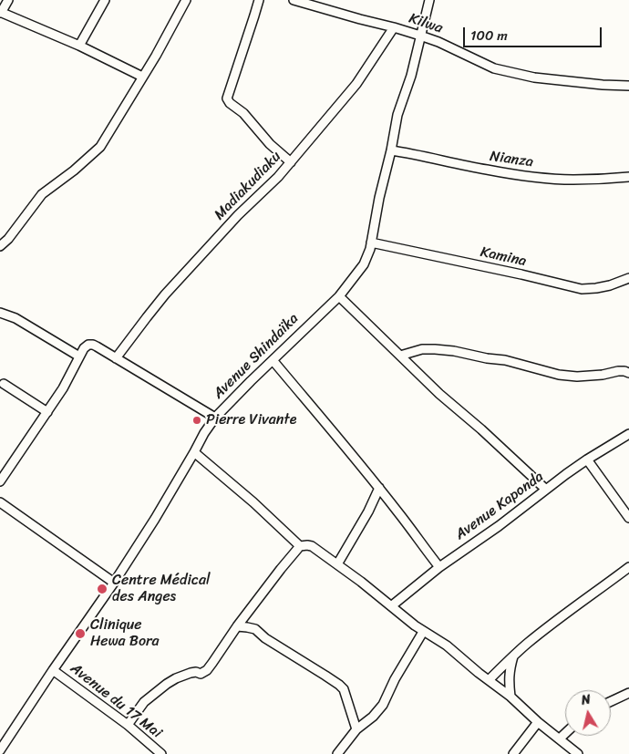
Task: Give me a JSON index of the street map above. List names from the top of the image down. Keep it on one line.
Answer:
{"streets":{"street":["Kilwa","Nianza","Madiakudiaku","Kamina","Avenue Shindaïka","Avenue Kaponda","Avenue du 17 Mai"]},"crossings":[["Kilwa","Madiakudiaku"],["Kilwa","Avenue Shindaïka"],["Nianza","Avenue Shindaïka"],["Kamina","Avenue Shindaïka"],["Avenue Shindaïka","Avenue du 17 Mai"]],"places":["Pierre Vivante","Centre Médical des Anges","Clinique Hewa Bora"],"scale_bar":"100 m","north":"top"}
